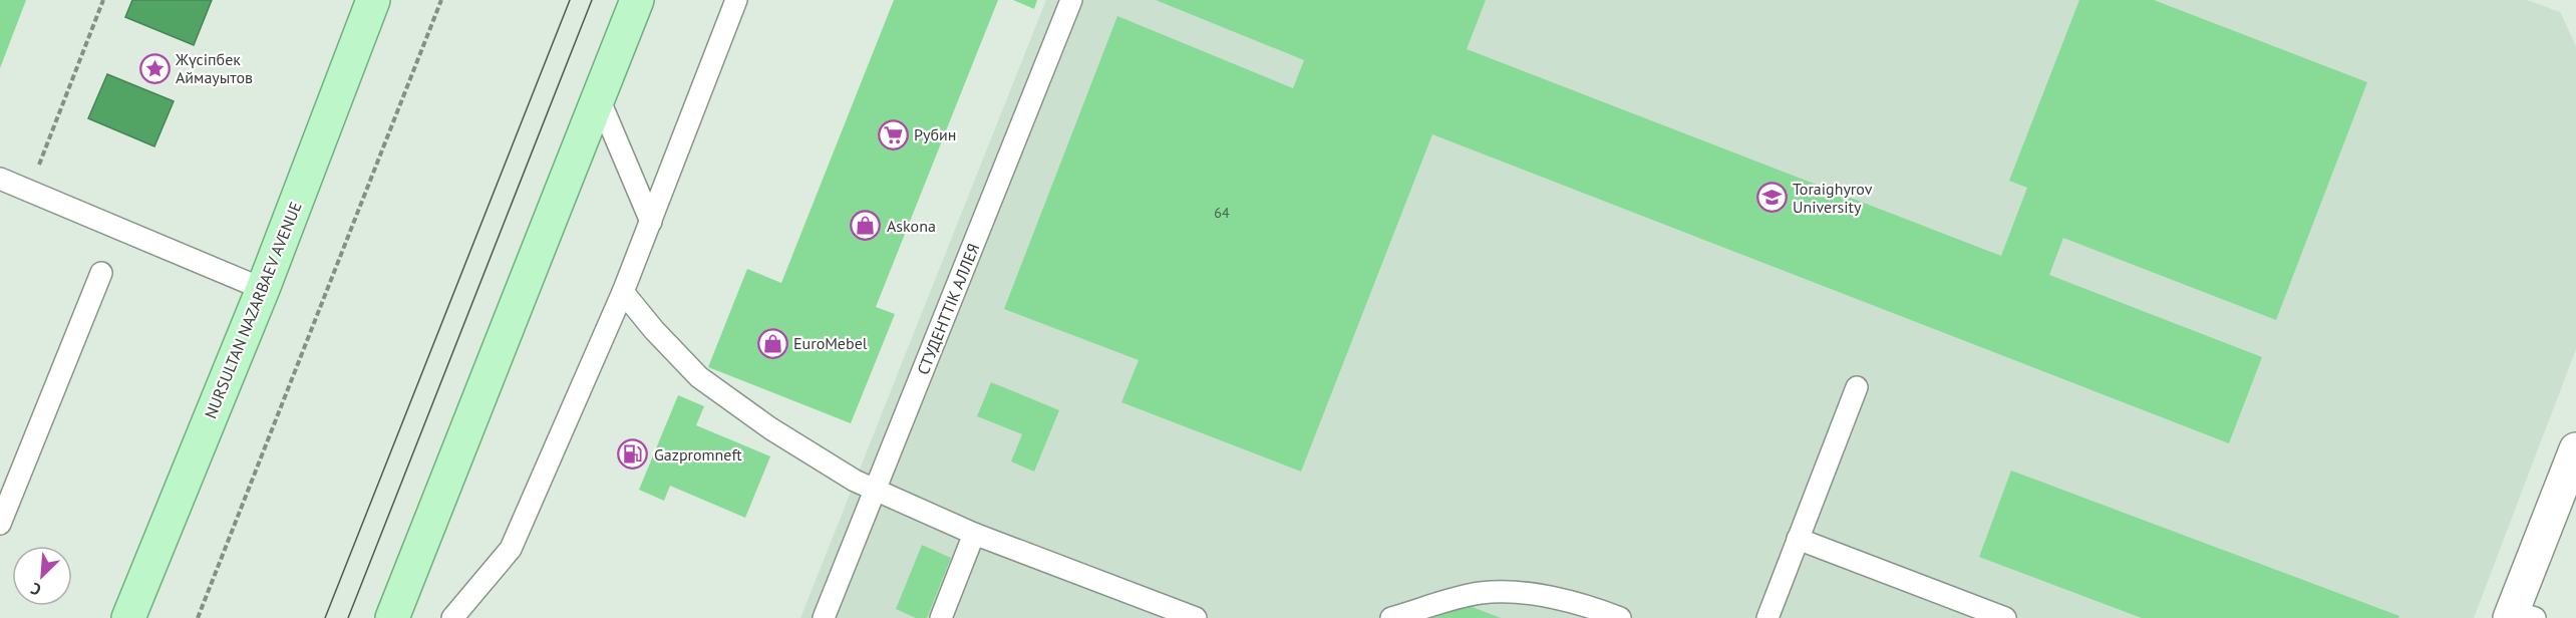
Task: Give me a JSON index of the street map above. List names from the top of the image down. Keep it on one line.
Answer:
{"streets":{"main road":["NURSULTAN NAZARBAEV AVENUE"],"lane":["СТУДЕНТТІК АЛЛЕЯ"]},"places":{"place":["Жүсіпбек Аймауытов"],"supermarket":["Рубин"],"school or university":["Toraighyrov University"],"shop":["Askona","EuroMebel"],"fuel station":["Gazpromneft"]},"house_numbers":["64"],"north":"bottom left"}
